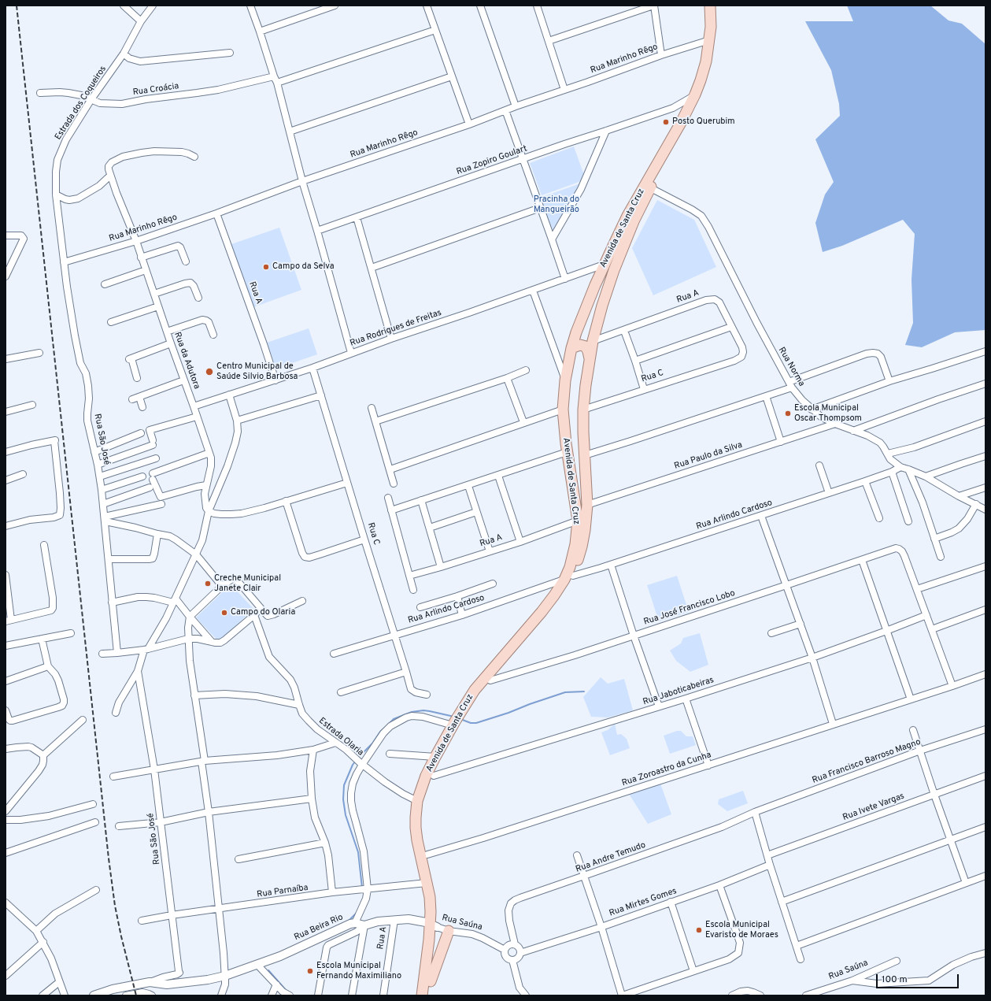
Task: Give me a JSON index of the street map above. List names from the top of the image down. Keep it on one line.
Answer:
{"streets":{"main road":["Avenida de Santa Cruz"],"street":["Rua Marinho Rêgo","Rua Croácia","Estrada dos Coqueiros","Rua Zopiro Goulart","Rua A","Rua Rodrigues de Freitas","Rua da Adutora","Rua Norma","Rua C","Rua São José","Rua Paulo da Silva","Rua Arlindo Cardoso","Rua José Francisco Lobo","Rua Jaboticabeiras","Estrada Olaria","Rua Francisco Barroso Magno","Rua Zoroastro da Cunha","Rua Ivete Vargas","Rua Andre Temudo","Rua Parnaíba","Rua Mirtes Gomes","Rua Saúna","Rua Beira Rio"]},"crossings":[["Rua Marinho Rêgo","Avenida de Santa Cruz"],["Rua Marinho Rêgo","Rua A"],["Rua Marinho Rêgo","Rua da Adutora"],["Rua Marinho Rêgo","Rua São José"],["Rua Croácia","Estrada dos Coqueiros"],["Estrada dos Coqueiros","Rua São José"],["Rua Zopiro Goulart","Avenida de Santa Cruz"],["Avenida de Santa Cruz","Rua A"],["Avenida de Santa Cruz","Rua Rodrigues de Freitas"],["Avenida de Santa Cruz","Rua Norma"],["Avenida de Santa Cruz","Rua C"],["Avenida de Santa Cruz","Rua Paulo da Silva"],["Avenida de Santa Cruz","Rua Arlindo Cardoso"],["Avenida de Santa Cruz","Rua José Francisco Lobo"],["Avenida de Santa Cruz","Rua Jaboticabeiras"],["Avenida de Santa Cruz","Estrada Olaria"],["Avenida de Santa Cruz","Rua Zoroastro da Cunha"],["Avenida de Santa Cruz","Rua Parnaíba"],["Avenida de Santa Cruz","Rua Saúna"],["Avenida de Santa Cruz","Rua Beira Rio"],["Rua A","Rua Rodrigues de Freitas"],["Rua A","Rua C"],["Rua A","Rua Saúna"],["Rua Rodrigues de Freitas","Rua da Adutora"],["Rua Rodrigues de Freitas","Rua C"],["Rua da Adutora","Rua São José"],["Rua Norma","Rua Paulo da Silva"],["Rua Norma","Rua Arlindo Cardoso"],["Rua C","Rua Arlindo Cardoso"],["Rua São José","Rua Parnaíba"],["Rua São José","Rua Beira Rio"],["Estrada Olaria","Rua Beira Rio"],["Rua Francisco Barroso Magno","Rua Andre Temudo"],["Rua Andre Temudo","Rua Mirtes Gomes"],["Rua Andre Temudo","Rua Saúna"],["Rua Parnaíba","Rua Beira Rio"],["Rua Mirtes Gomes","Rua Saúna"]],"parks":["Pracinha do Mangueirão"],"places":["Posto Querubim","Campo da Selva","Centro Municipal de Saúde Silvio Barbosa","Escola Municipal Oscar Thompsom","Creche Municipal Janete Clair","Campo do Olaria","Escola Municipal Evaristo de Moraes","Escola Municipal Fernando Maximiliano"],"scale_bar":"100 m"}
